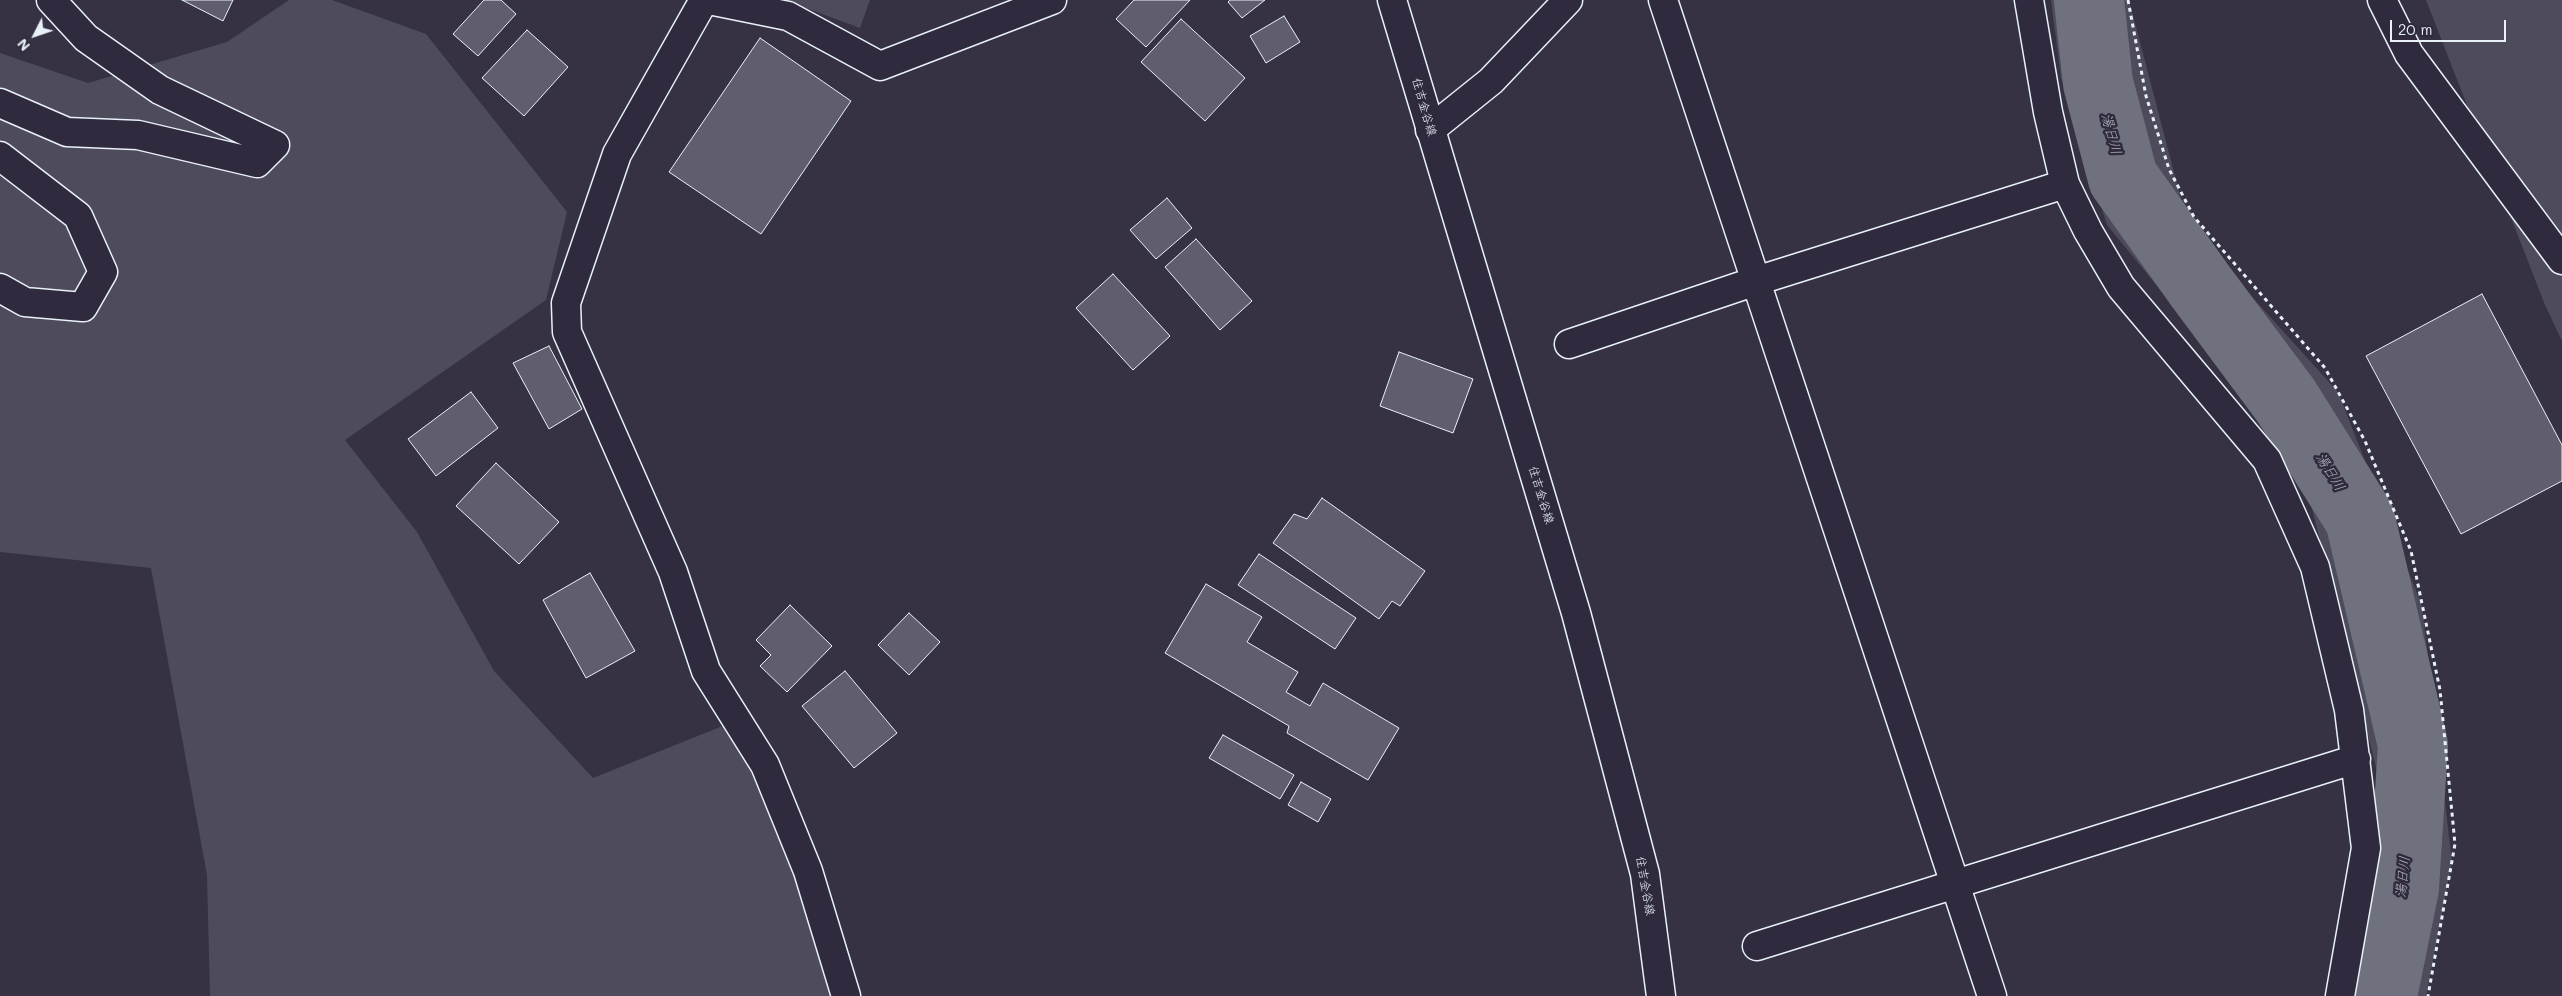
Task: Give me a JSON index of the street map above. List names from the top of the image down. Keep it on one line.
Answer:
{"streets":{"street":["住吉金谷線"]},"water":["湯日川"],"scale_bar":"20 m","north":"bottom left"}
